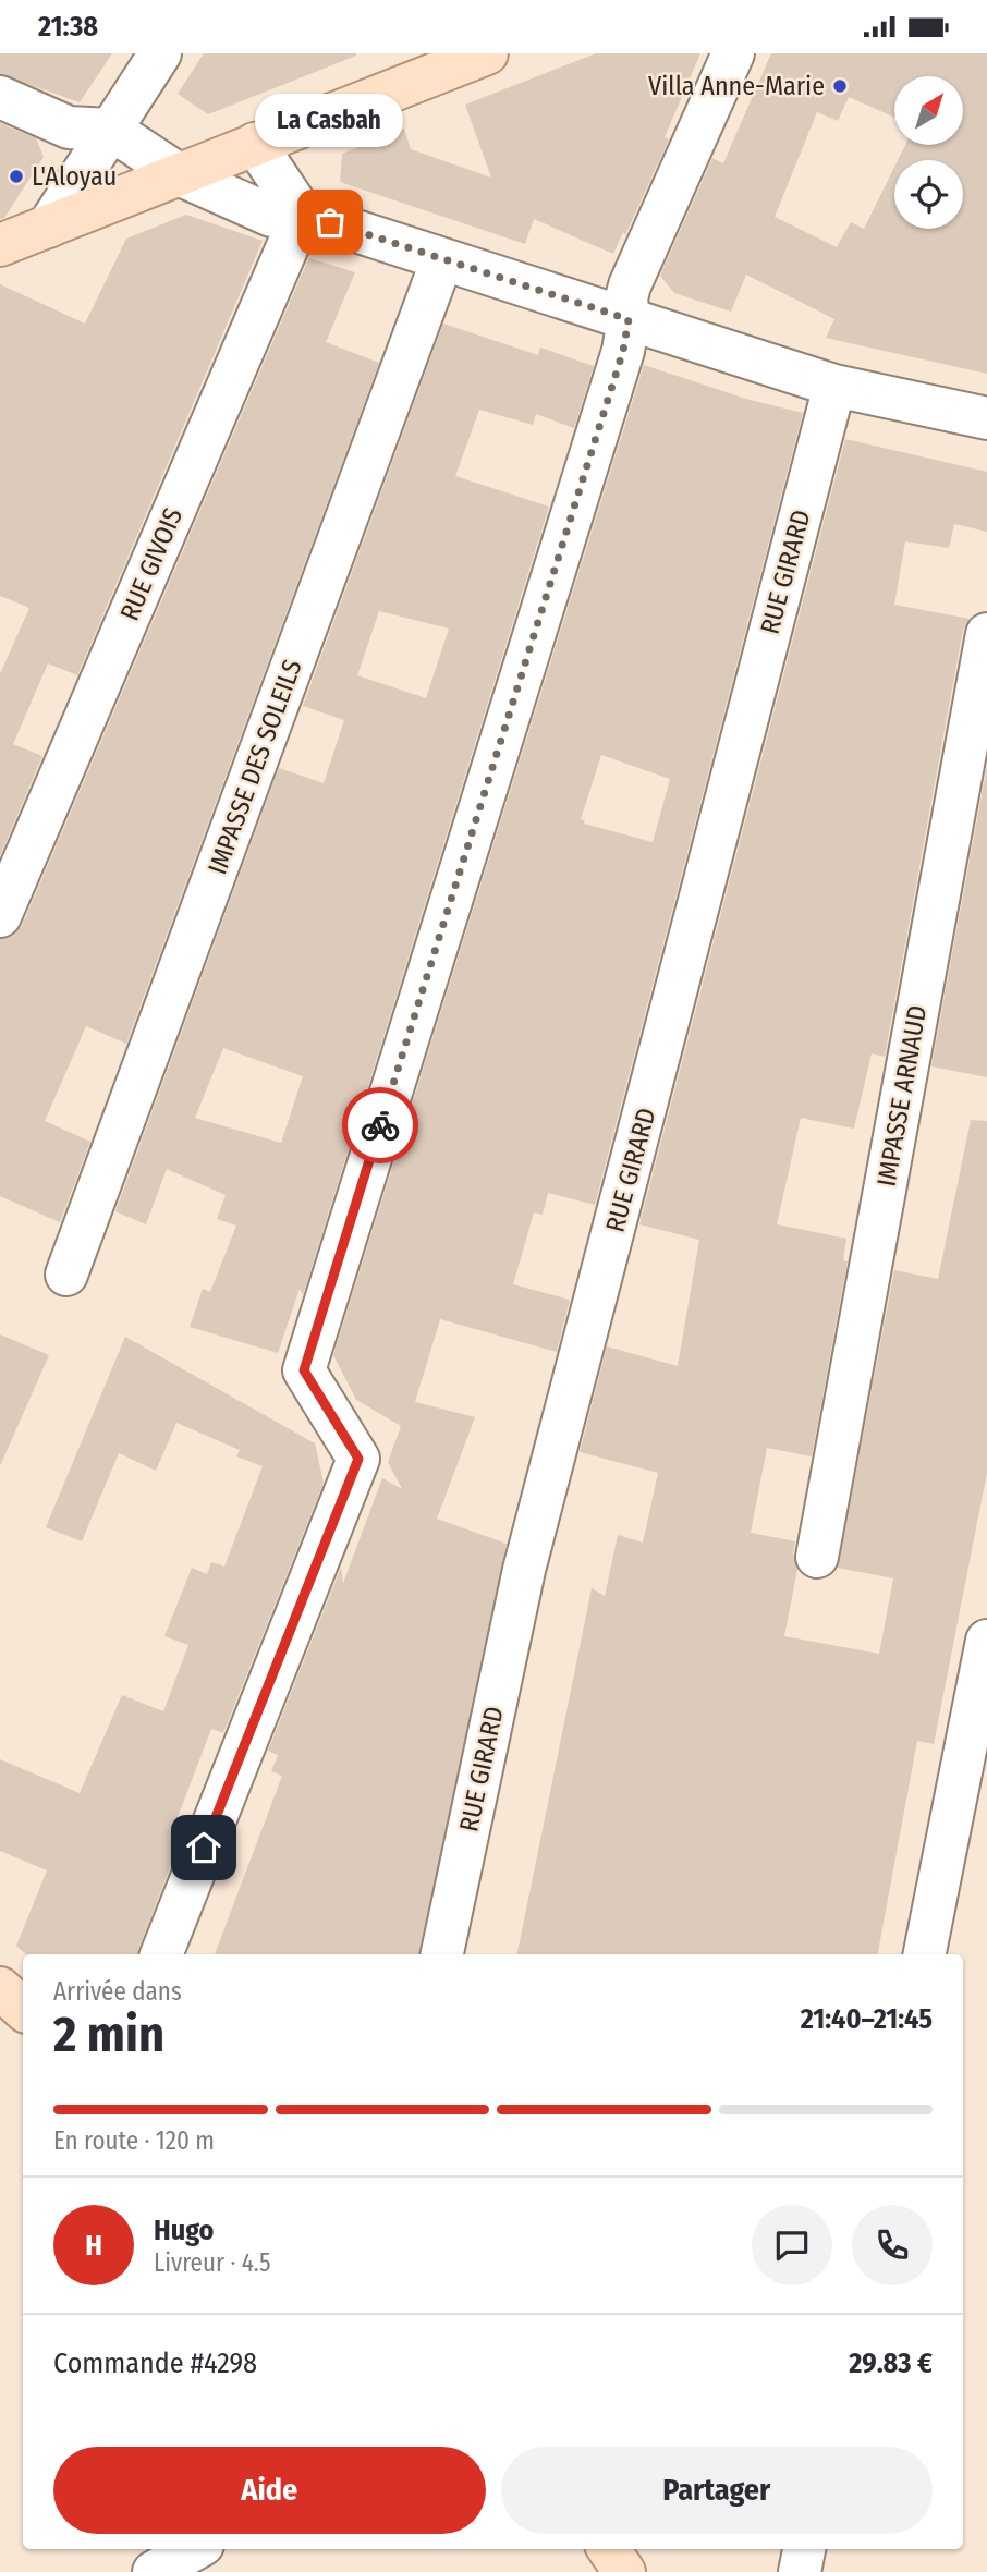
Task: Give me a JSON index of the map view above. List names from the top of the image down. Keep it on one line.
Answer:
{"streets":{"street":["RUE GIVOIS","RUE GIRARD","IMPASSE DES SOLEILS","IMPASSE ARNAUD"]},"places":["Villa Anne-Marie","L'Aloyau","La Casbah"],"north":"top right","page":{"status":"21:38","bubble":"La Casbah","heading":["2 min","Arrivée dans","21:40–21:45"],"panel":["Hugo","Livreur · 4.5","Commande #4298","29.83 €"],"bar":"En route · 120 m","round":"H","buttons":["Aide","Partager"]}}
